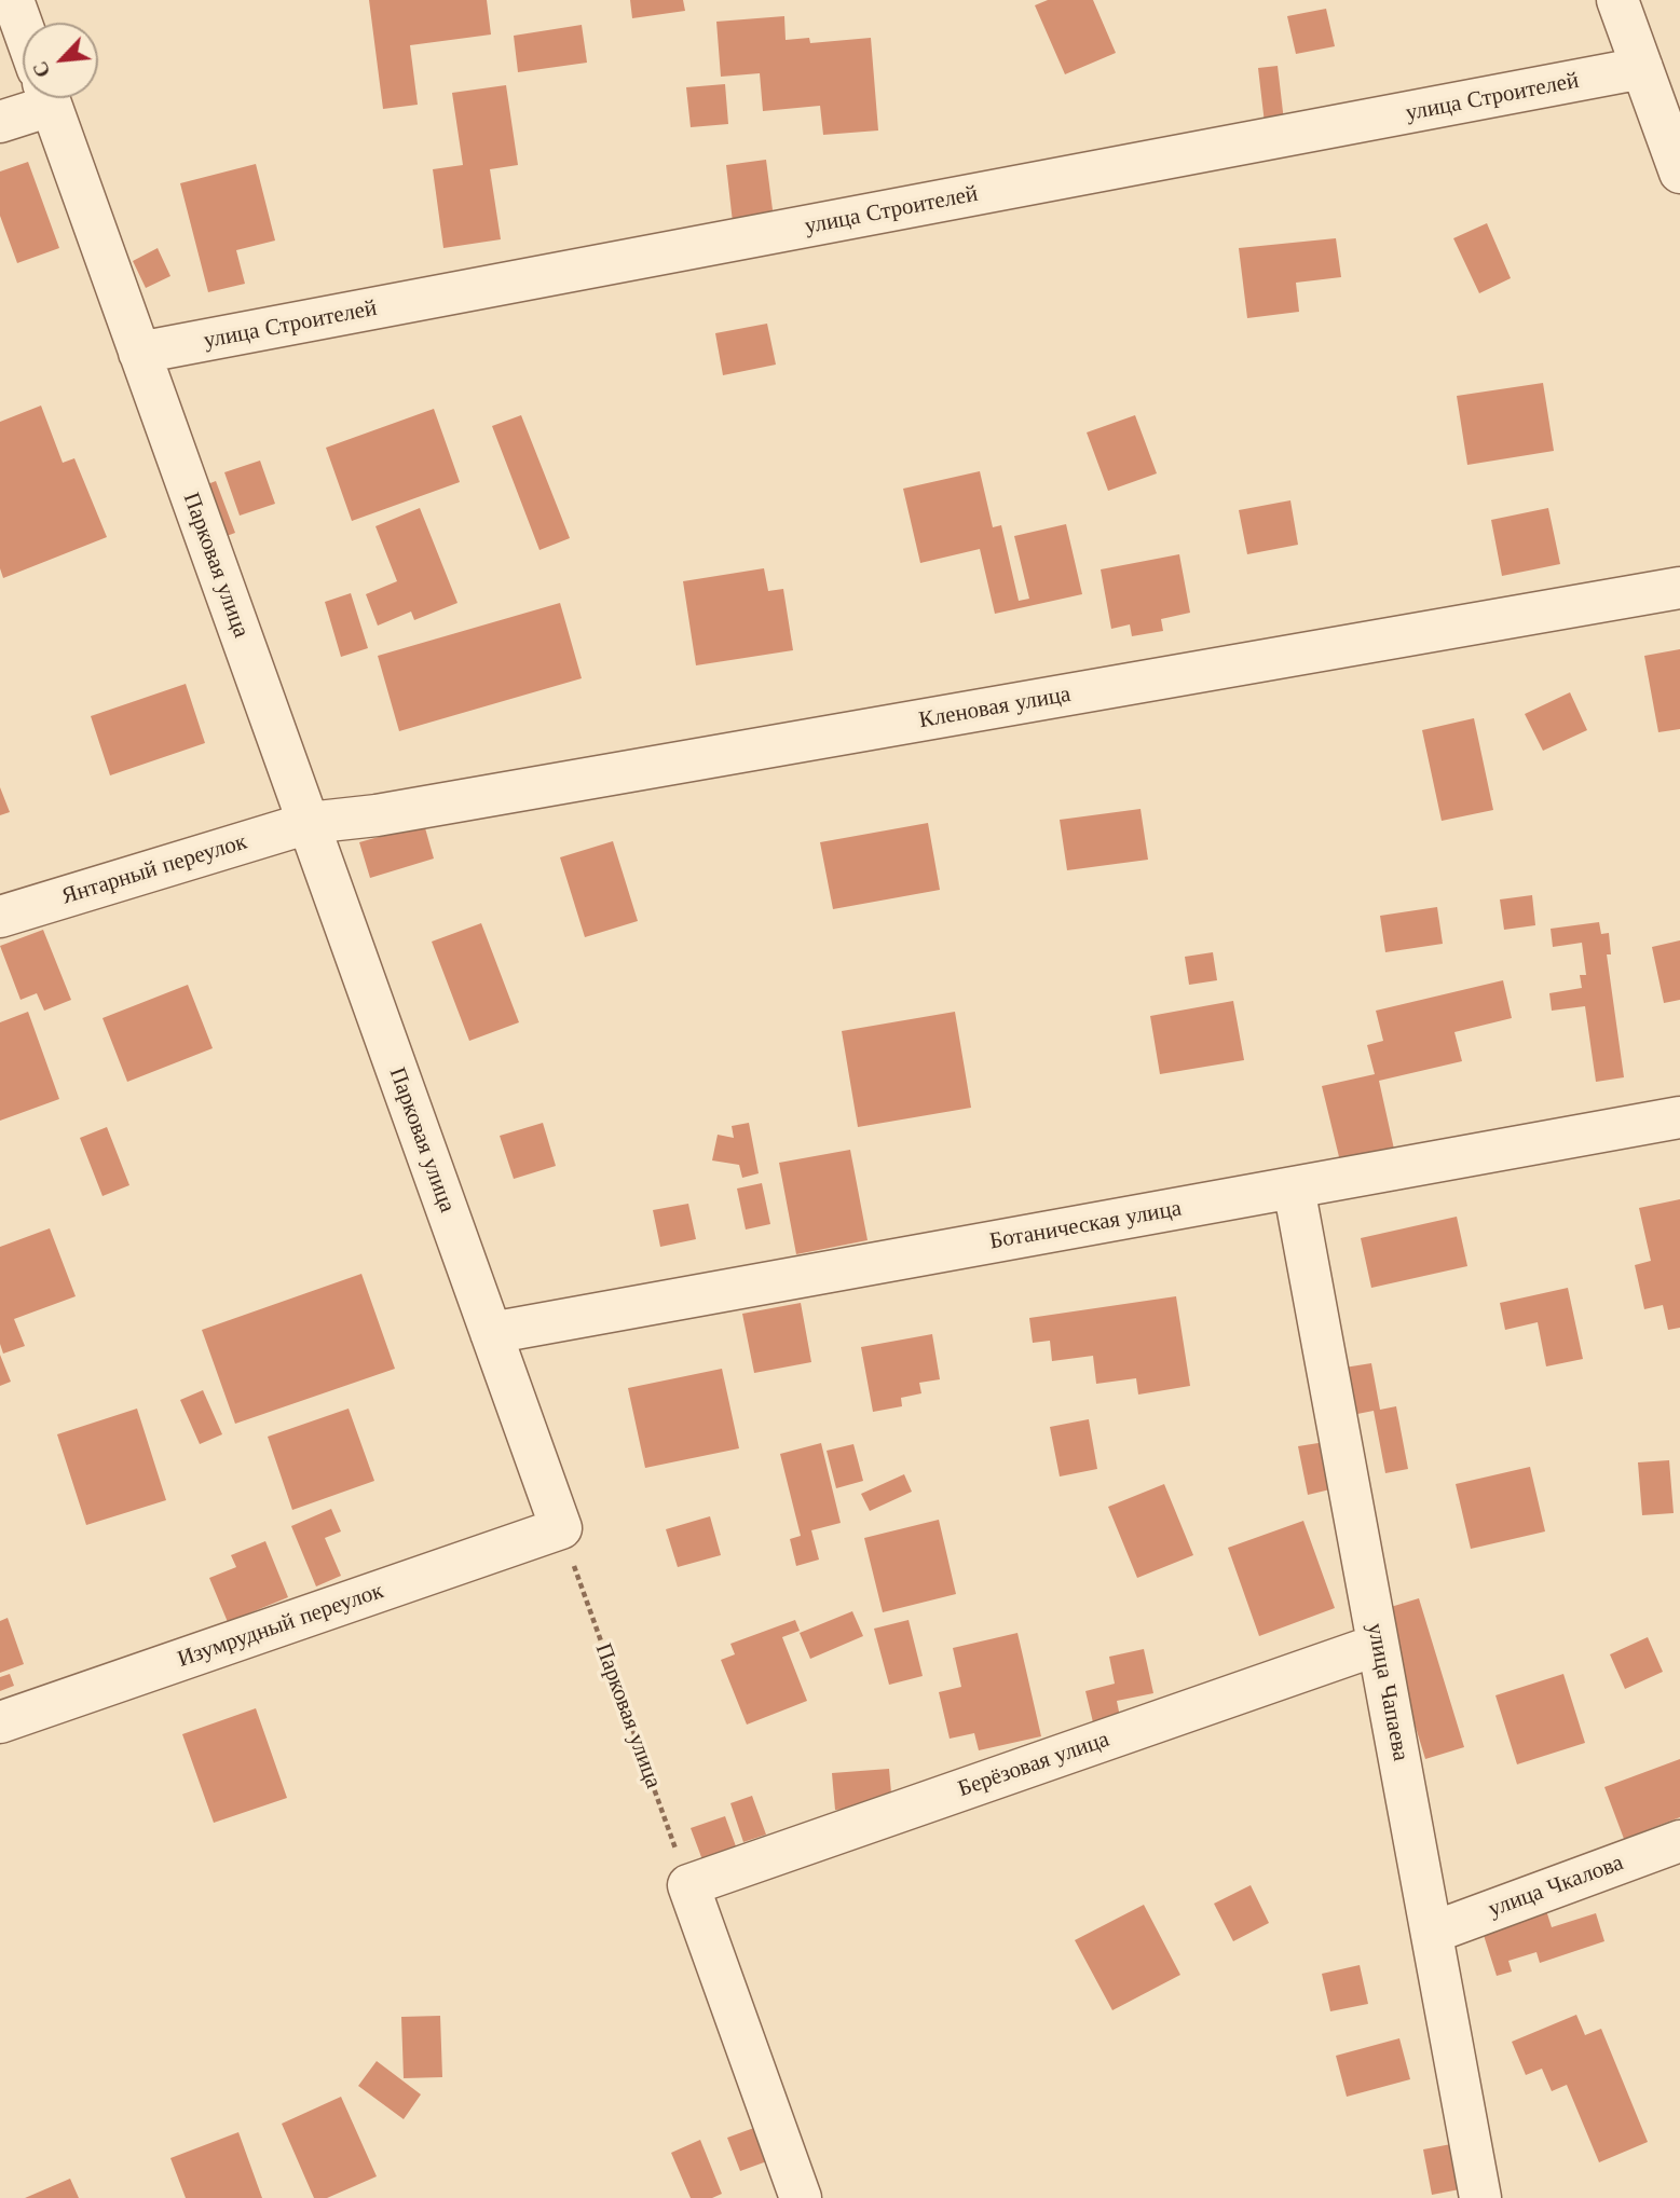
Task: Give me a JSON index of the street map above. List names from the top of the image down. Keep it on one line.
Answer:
{"streets":{"street":["улица Строителей","Парковая улица","Кленовая улица","Янтарный переулок","Ботаническая улица","Изумрудный переулок","улица Чапаева","Берёзовая улица","улица Чкалова"]},"crossings":[["улица Строителей","Парковая улица"],["Парковая улица","Кленовая улица"],["Парковая улица","Янтарный переулок"],["Парковая улица","Ботаническая улица"],["Парковая улица","Изумрудный переулок"],["Парковая улица","Берёзовая улица"],["Кленовая улица","Янтарный переулок"],["Ботаническая улица","улица Чапаева"],["улица Чапаева","Берёзовая улица"],["улица Чапаева","улица Чкалова"]],"north":"bottom left"}
